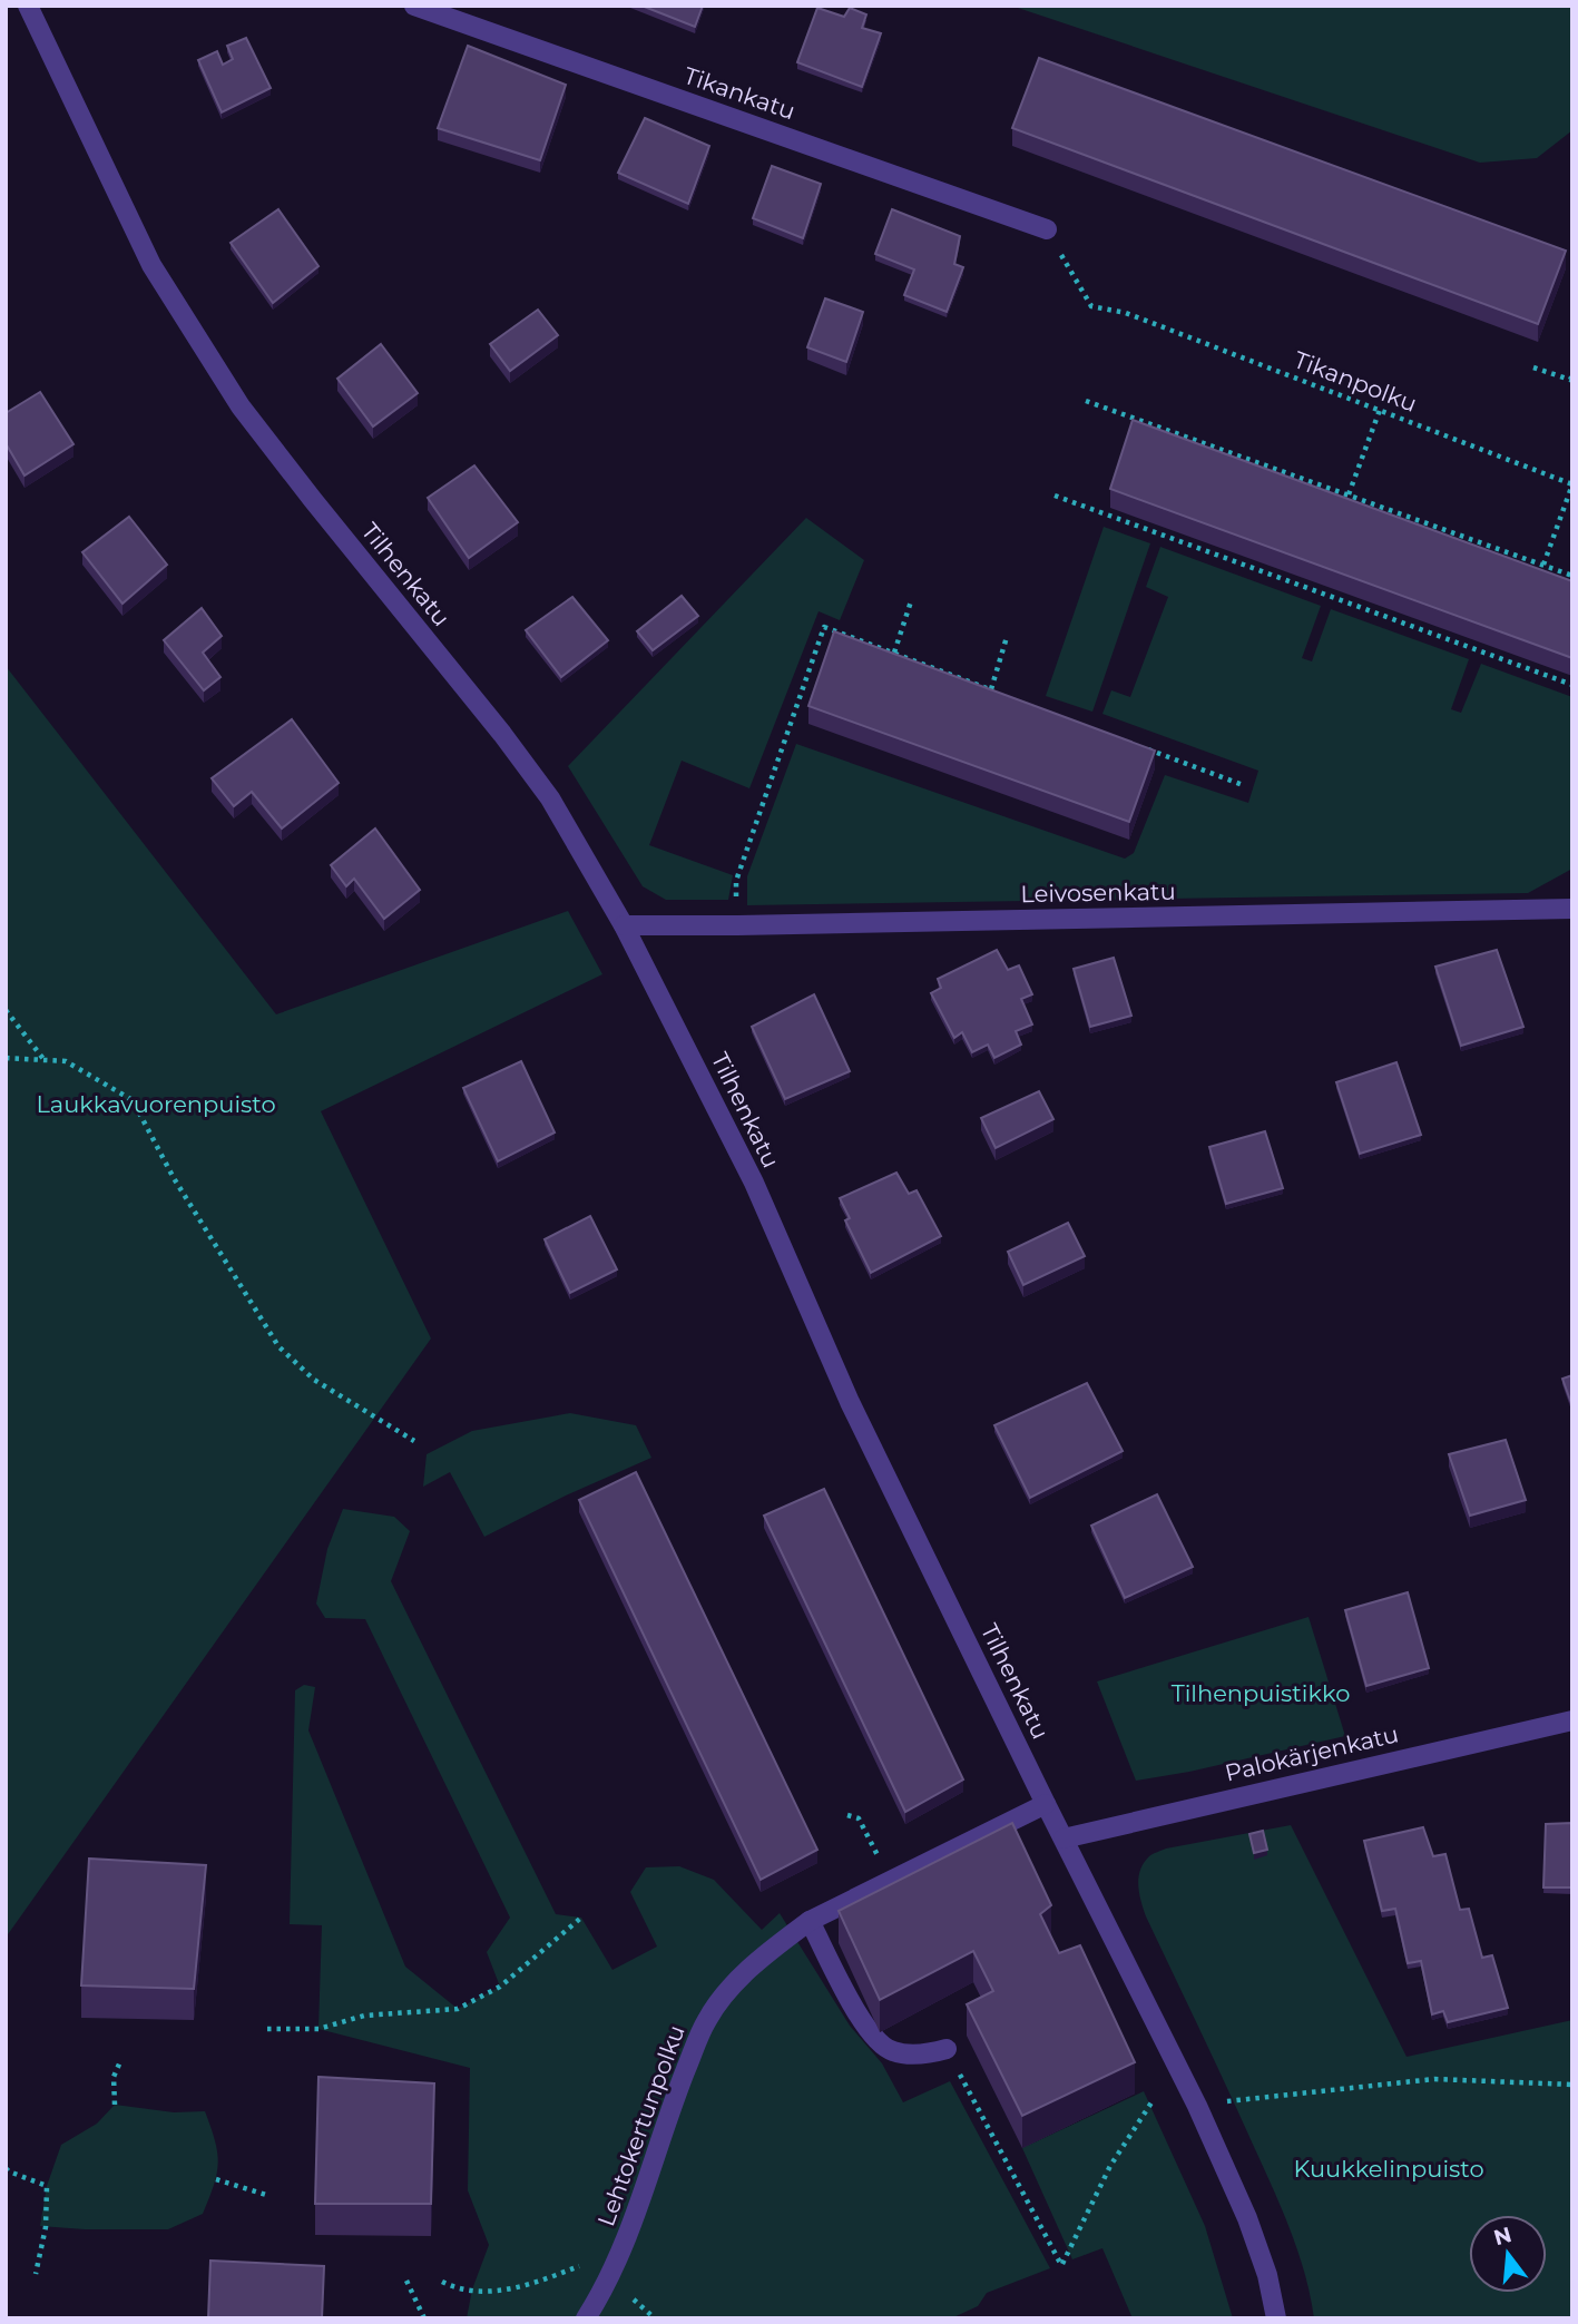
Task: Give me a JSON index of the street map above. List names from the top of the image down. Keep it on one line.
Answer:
{"streets":{"street":["Tikankatu","Tilhenkatu","Leivosenkatu","Palokärjenkatu","Lehtokertunpolku"],"path":["Tikanpolku"]},"crossings":[["Tikankatu","Tikanpolku"],["Tilhenkatu","Leivosenkatu"],["Tilhenkatu","Palokärjenkatu"],["Tilhenkatu","Lehtokertunpolku"]],"parks":["Laukkavuorenpuisto","Tilhenpuistikko","Kuukkelinpuisto"],"north":"top"}
